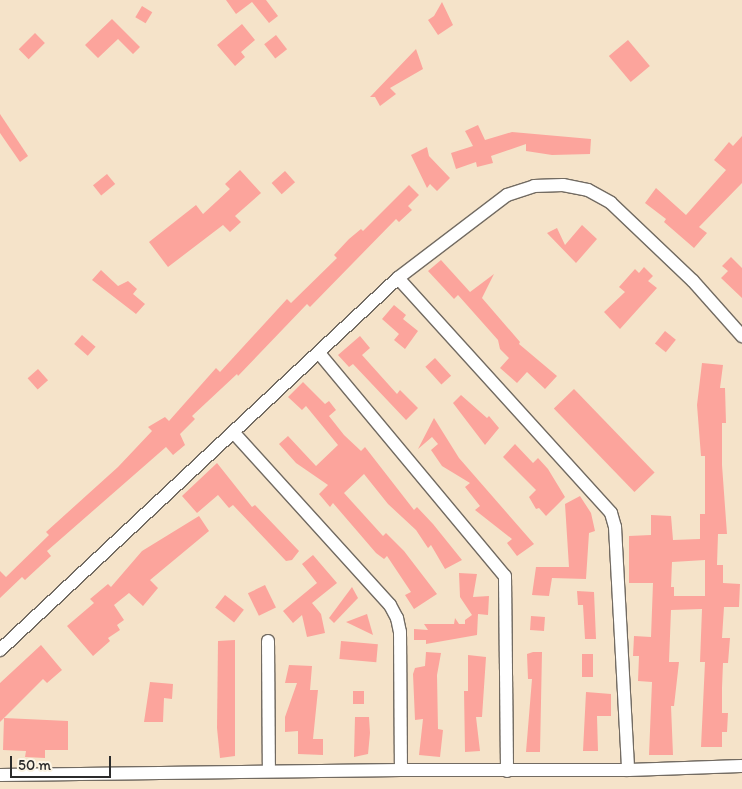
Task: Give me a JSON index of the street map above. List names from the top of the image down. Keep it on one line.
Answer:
{"scale_bar":"50 m"}
